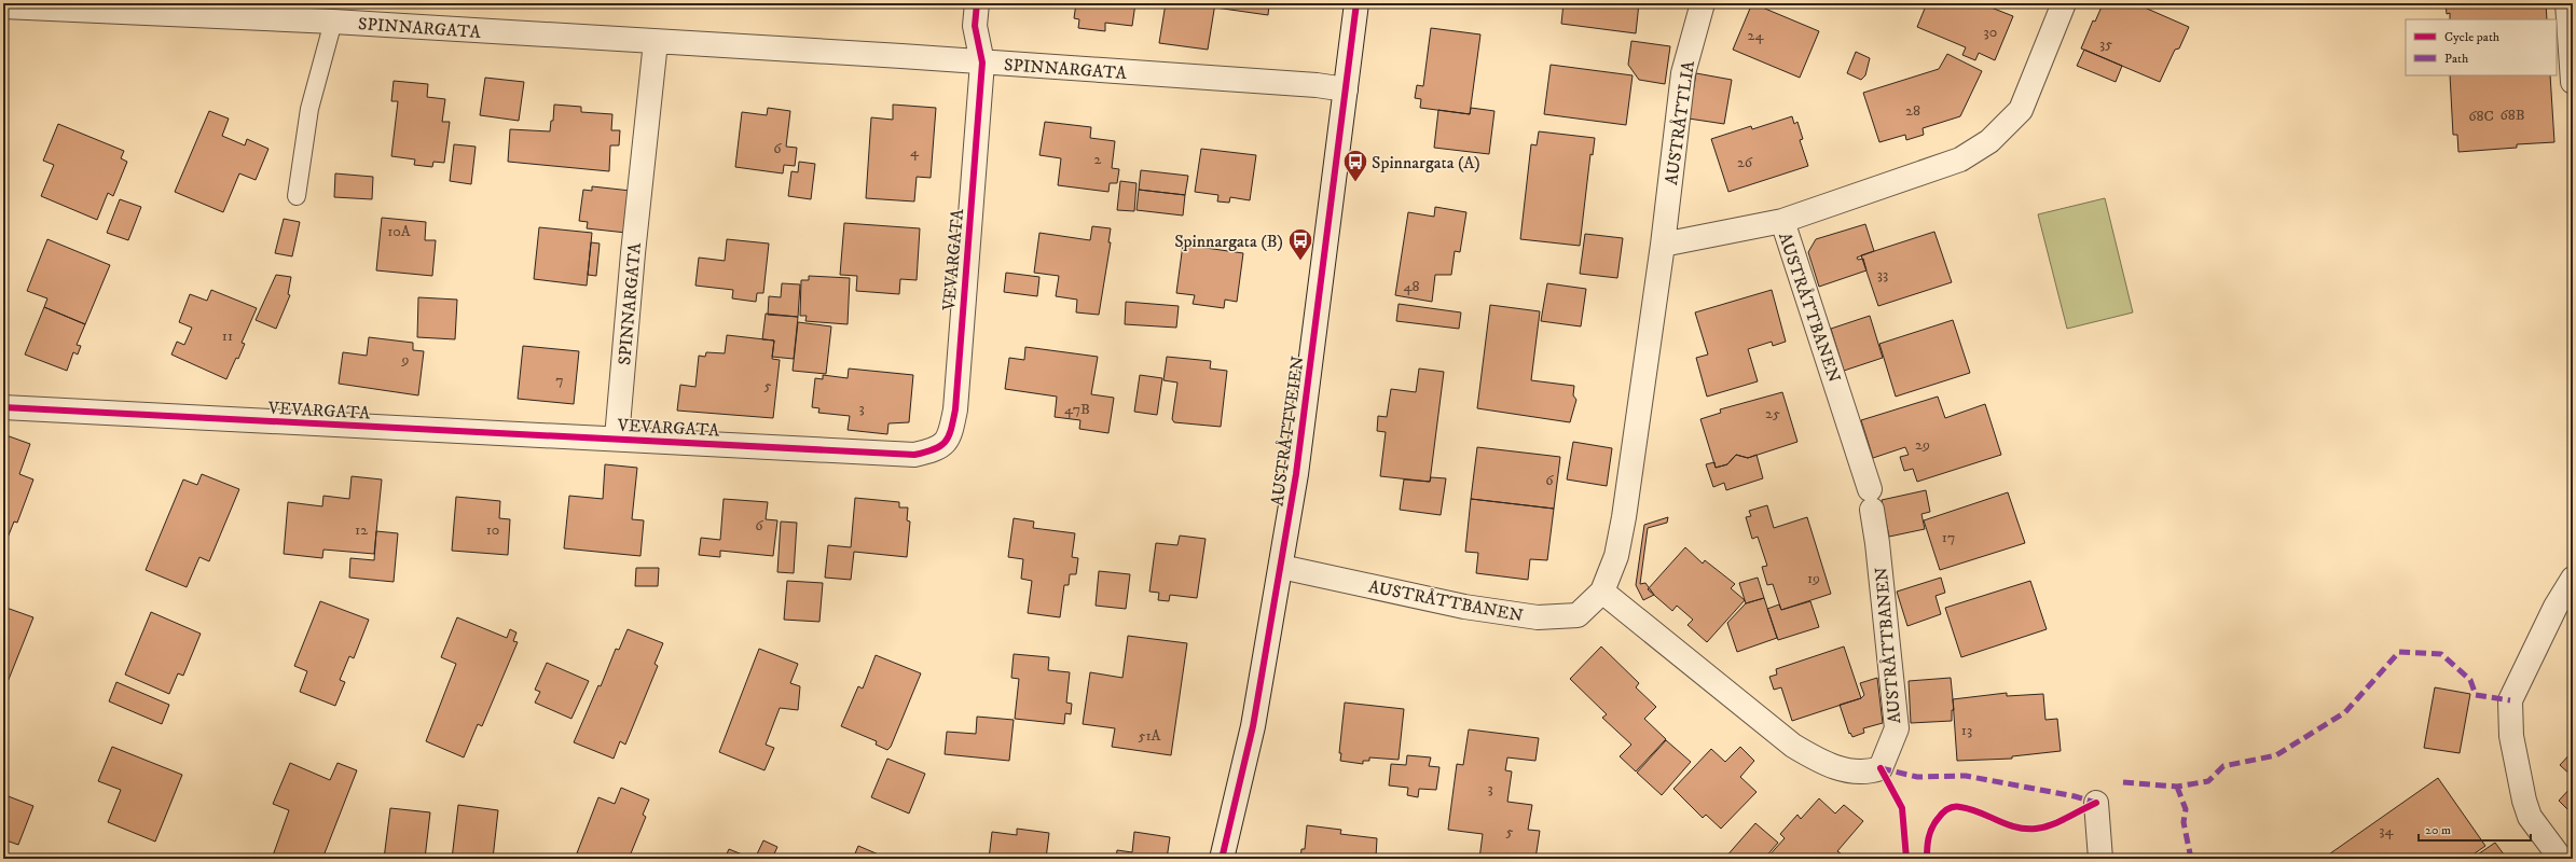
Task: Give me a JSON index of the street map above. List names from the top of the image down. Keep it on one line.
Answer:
{"streets":{"street":["SPINNARGATA","AUSTRÅTTLIA","VEVARGATA","AUSTRÅTTBANEN","AUSTRÅTTVEIEN"]},"crossings":[["SPINNARGATA","VEVARGATA"],["SPINNARGATA","AUSTRÅTTVEIEN"],["AUSTRÅTTLIA","AUSTRÅTTBANEN"],["AUSTRÅTTBANEN","AUSTRÅTTVEIEN"]],"places":{"bus stop":["Spinnargata (A)","Spinnargata (B)"]},"house_numbers":["30","24","35","28","68B","68C","6","4","2","26","10A","33","48","11","9","7","5","3","47B","25","29","6","6","12","10","17","19","13","51A","3","34","5"],"legend":["Cycle path","Path"],"scale_bar":"20 m"}
